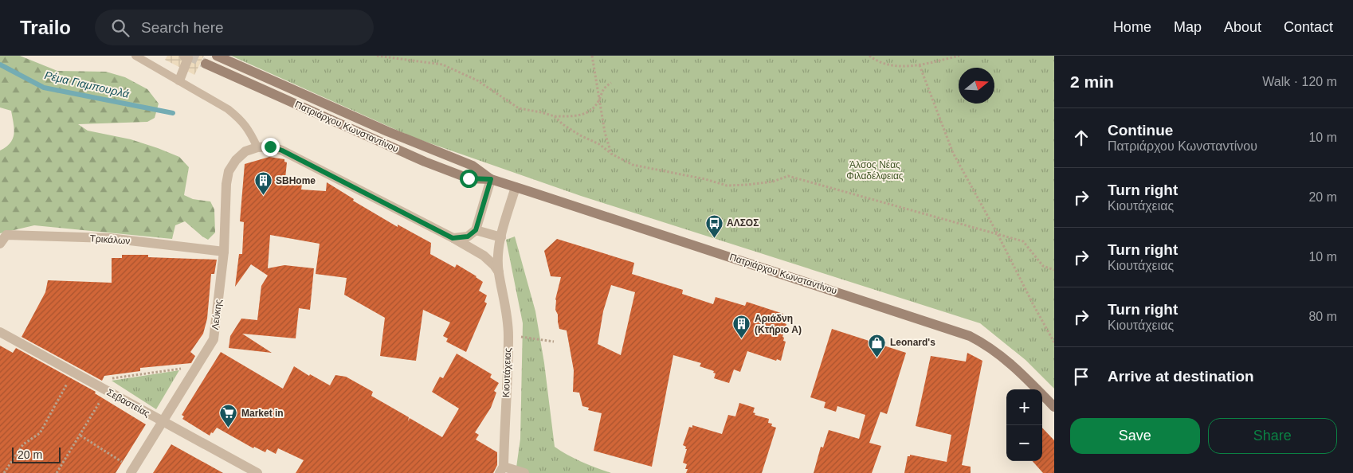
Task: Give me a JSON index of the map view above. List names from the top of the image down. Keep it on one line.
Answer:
{"streets":{"main road":["Πατριάρχου Κωνσταντίνου"],"street":["Τρικάλων","Λεύκης","Κιουτάχειας","Σεβαστείας"]},"crossings":[["Πατριάρχου Κωνσταντίνου","Κιουτάχειας"],["Τρικάλων","Λεύκης"],["Λεύκης","Κιουτάχειας"],["Λεύκης","Σεβαστείας"]],"water":["Ρέμα Γιαμπουρλά"],"parks":["Άλσος Νέας Φιλαδέλφειας"],"places":{"building":["SBHome","Αριάδνη (Κτήριο Α)"],"bus stop":["ΑΛΣΟΣ"],"shop":["Leonard's"],"supermarket":["Market in"]},"scale_bar":"20 m","north":"right","page":{"header":"Trailo","search":"Search here","nav":["Home","Map","About","Contact"],"heading":["2 min","Walk · 120 m"],"list":[["Continue","Πατριάρχου Κωνσταντίνου","10 m"],["Turn right","Κιουτάχειας","20 m"],["Turn right","Κιουτάχειας","10 m"],["Turn right","Κιουτάχειας","80 m"],"Arrive at destination"],"map_buttons":["+","−"],"buttons":["Save","Share"],"scale":"20 m"}}
